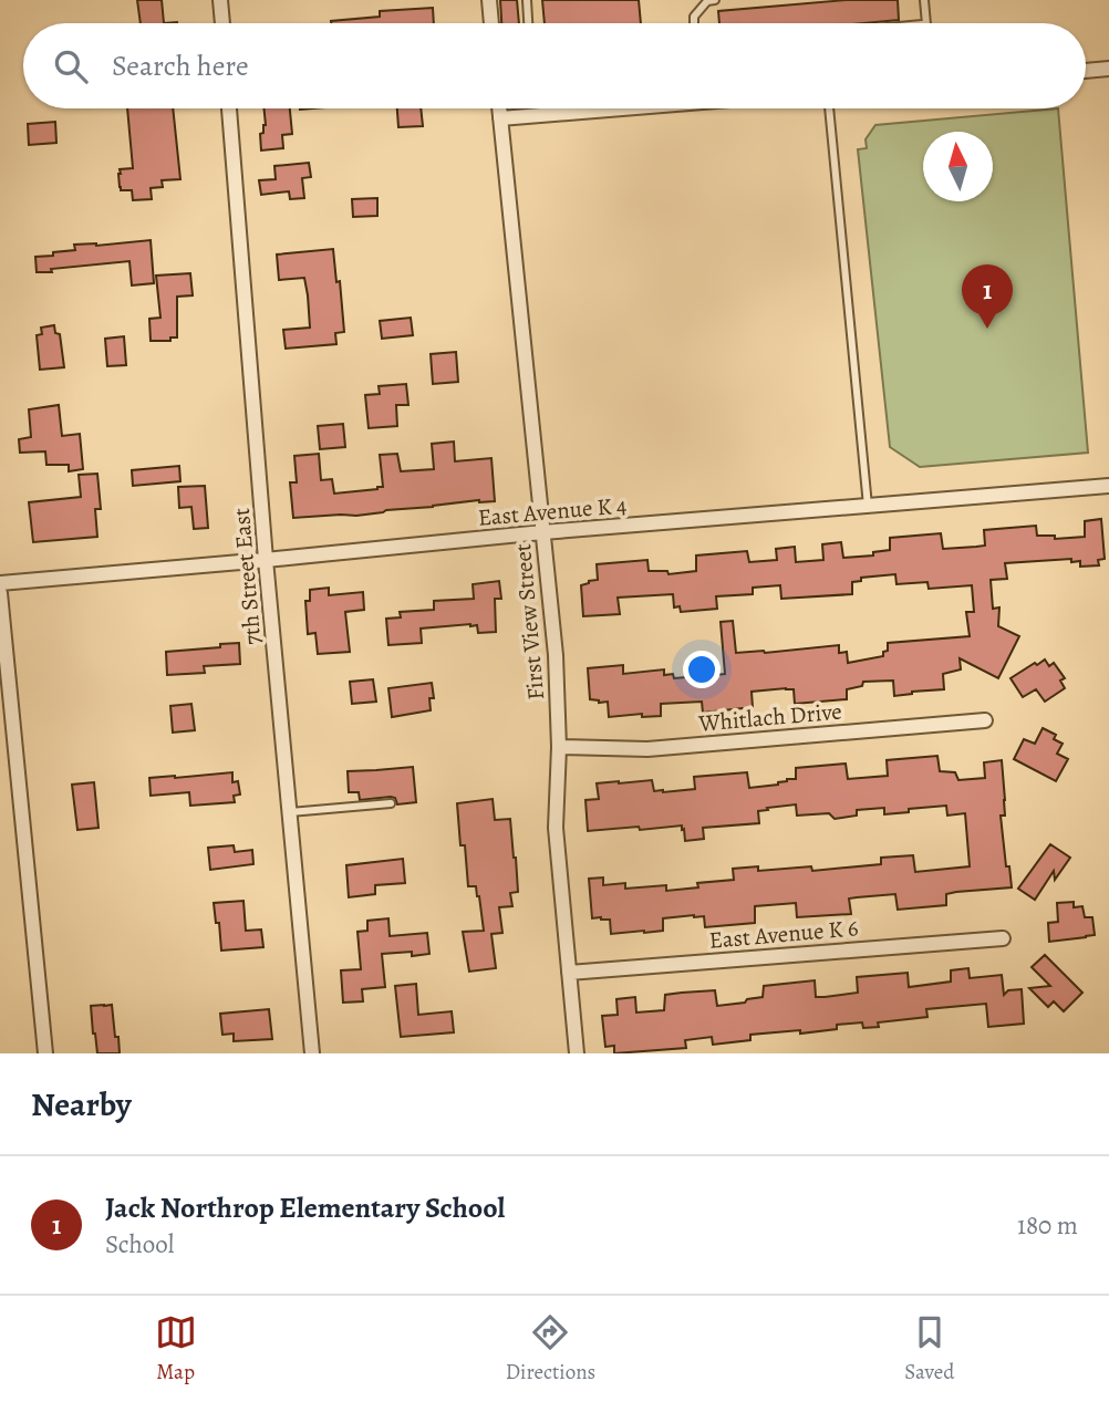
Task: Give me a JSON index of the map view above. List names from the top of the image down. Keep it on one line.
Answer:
{"streets":{"street":["East Avenue K 4","7th Street East","First View Street","Whitlach Drive","East Avenue K 6"]},"crossings":[["East Avenue K 4","7th Street East"],["East Avenue K 4","First View Street"],["First View Street","Whitlach Drive"],["First View Street","East Avenue K 6"]],"north":"top","page":{"search":"Search here","pins":"1","heading":"Nearby","list":[{"mark":"1","name":"Jack Northrop Elementary School","note":"School","value":"180 m"}],"nav":["Map","Directions","Saved"]}}
